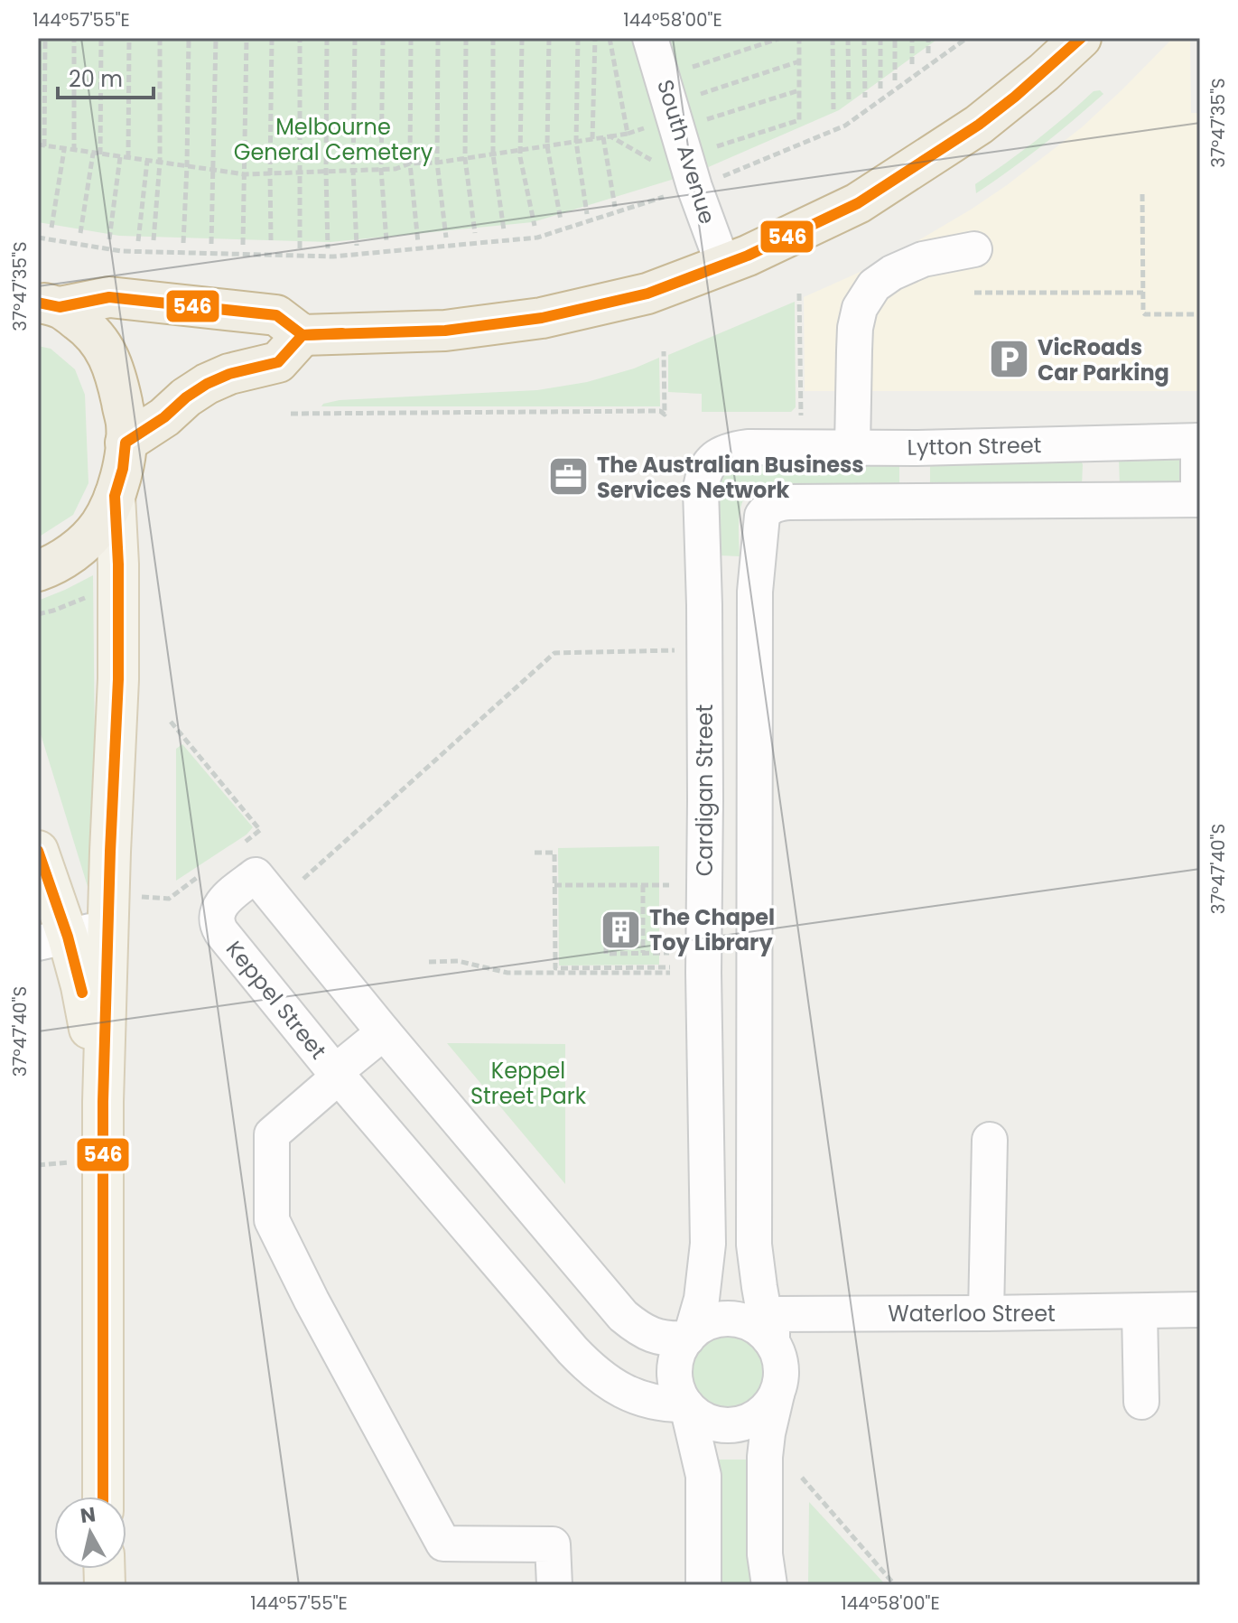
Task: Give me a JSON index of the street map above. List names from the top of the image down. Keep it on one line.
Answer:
{"streets":{"street":["South Avenue","Lytton Street","Cardigan Street","Keppel Street","Waterloo Street"]},"crossings":[["Lytton Street","Cardigan Street"],["Cardigan Street","Keppel Street"],["Cardigan Street","Waterloo Street"],["Keppel Street","Waterloo Street"]],"parks":["Melbourne General Cemetery","Keppel Street Park"],"places":{"parking":["VicRoads Car Parking"],"office":["The Australian Business Services Network"],"building":["The Chapel Toy Library"]},"lines":["transit line 546"],"scale_bar":"20 m","north":"top","coordinates":["144°57'55\"E","144°58'00\"E","37°47'35\"S","37°47'40\"S"]}
